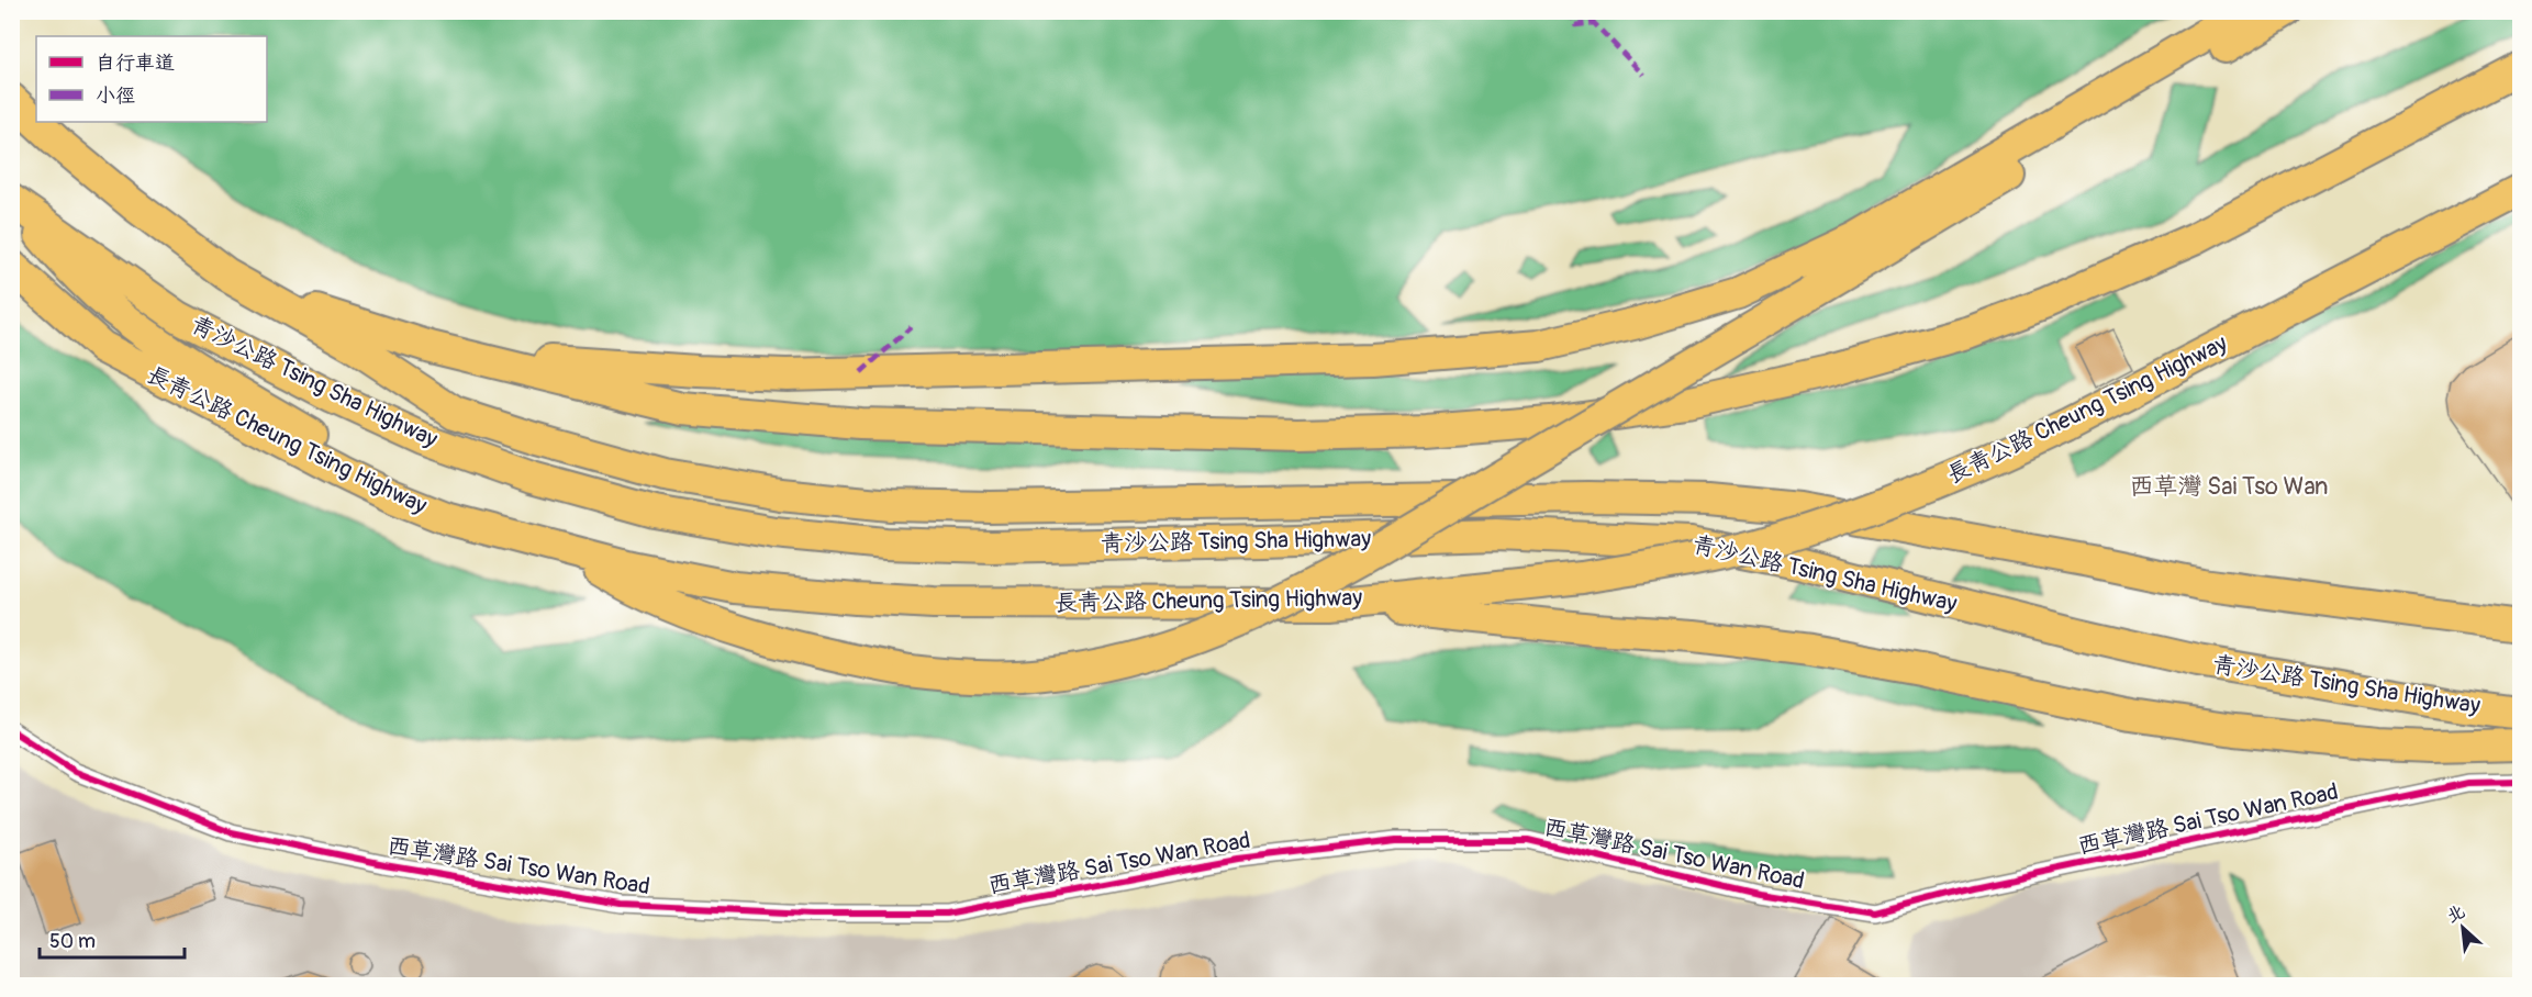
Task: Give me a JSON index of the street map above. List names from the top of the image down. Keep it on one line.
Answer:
{"streets":{"highway":["青沙公路 Tsing Sha Highway","長青公路 Cheung Tsing Highway"],"street":["西草灣路 Sai Tso Wan Road"]},"districts":["西草灣 Sai Tso Wan"],"legend":["自行車道","小徑"],"scale_bar":"50 m","north":"top left"}
